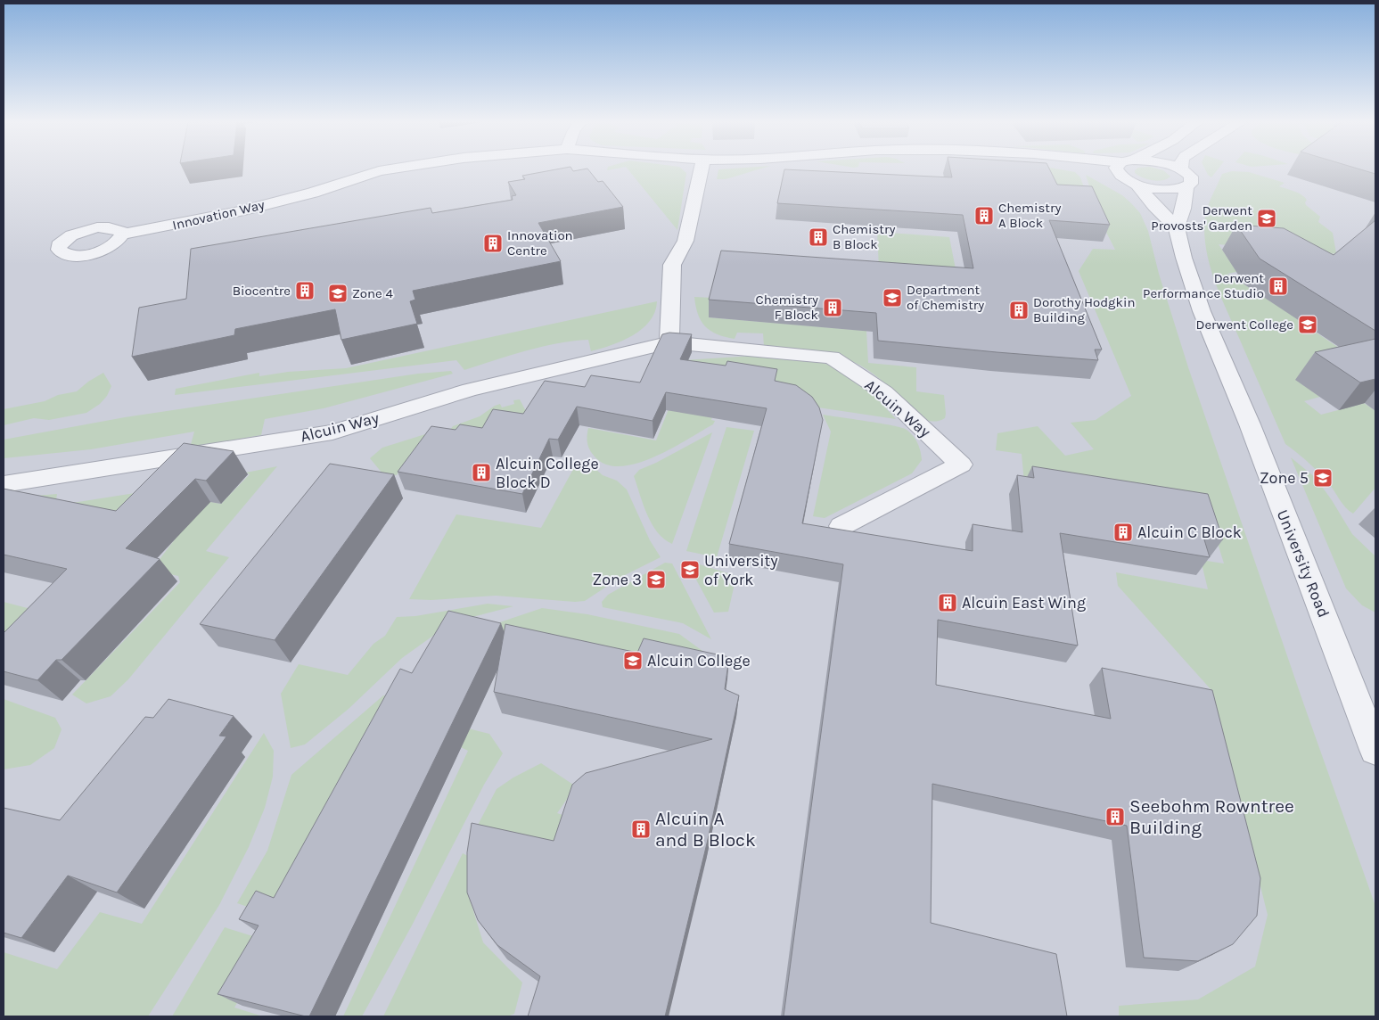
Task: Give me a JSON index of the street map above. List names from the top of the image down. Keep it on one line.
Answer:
{"streets":{"street":["Innovation Way","Alcuin Way","University Road"]},"places":{"building":["Chemistry A Block","Chemistry B Block","Innovation Centre","Derwent Performance Studio","Biocentre","Chemistry F Block","Dorothy Hodgkin Building","Alcuin College Block D","Alcuin C Block","Alcuin East Wing","Seebohm Rowntree Building","Alcuin A and B Block"],"school or university":["Derwent Provosts' Garden","Zone 4","Department of Chemistry","Derwent College","Zone 5","University of York","Zone 3","Alcuin College"]}}
